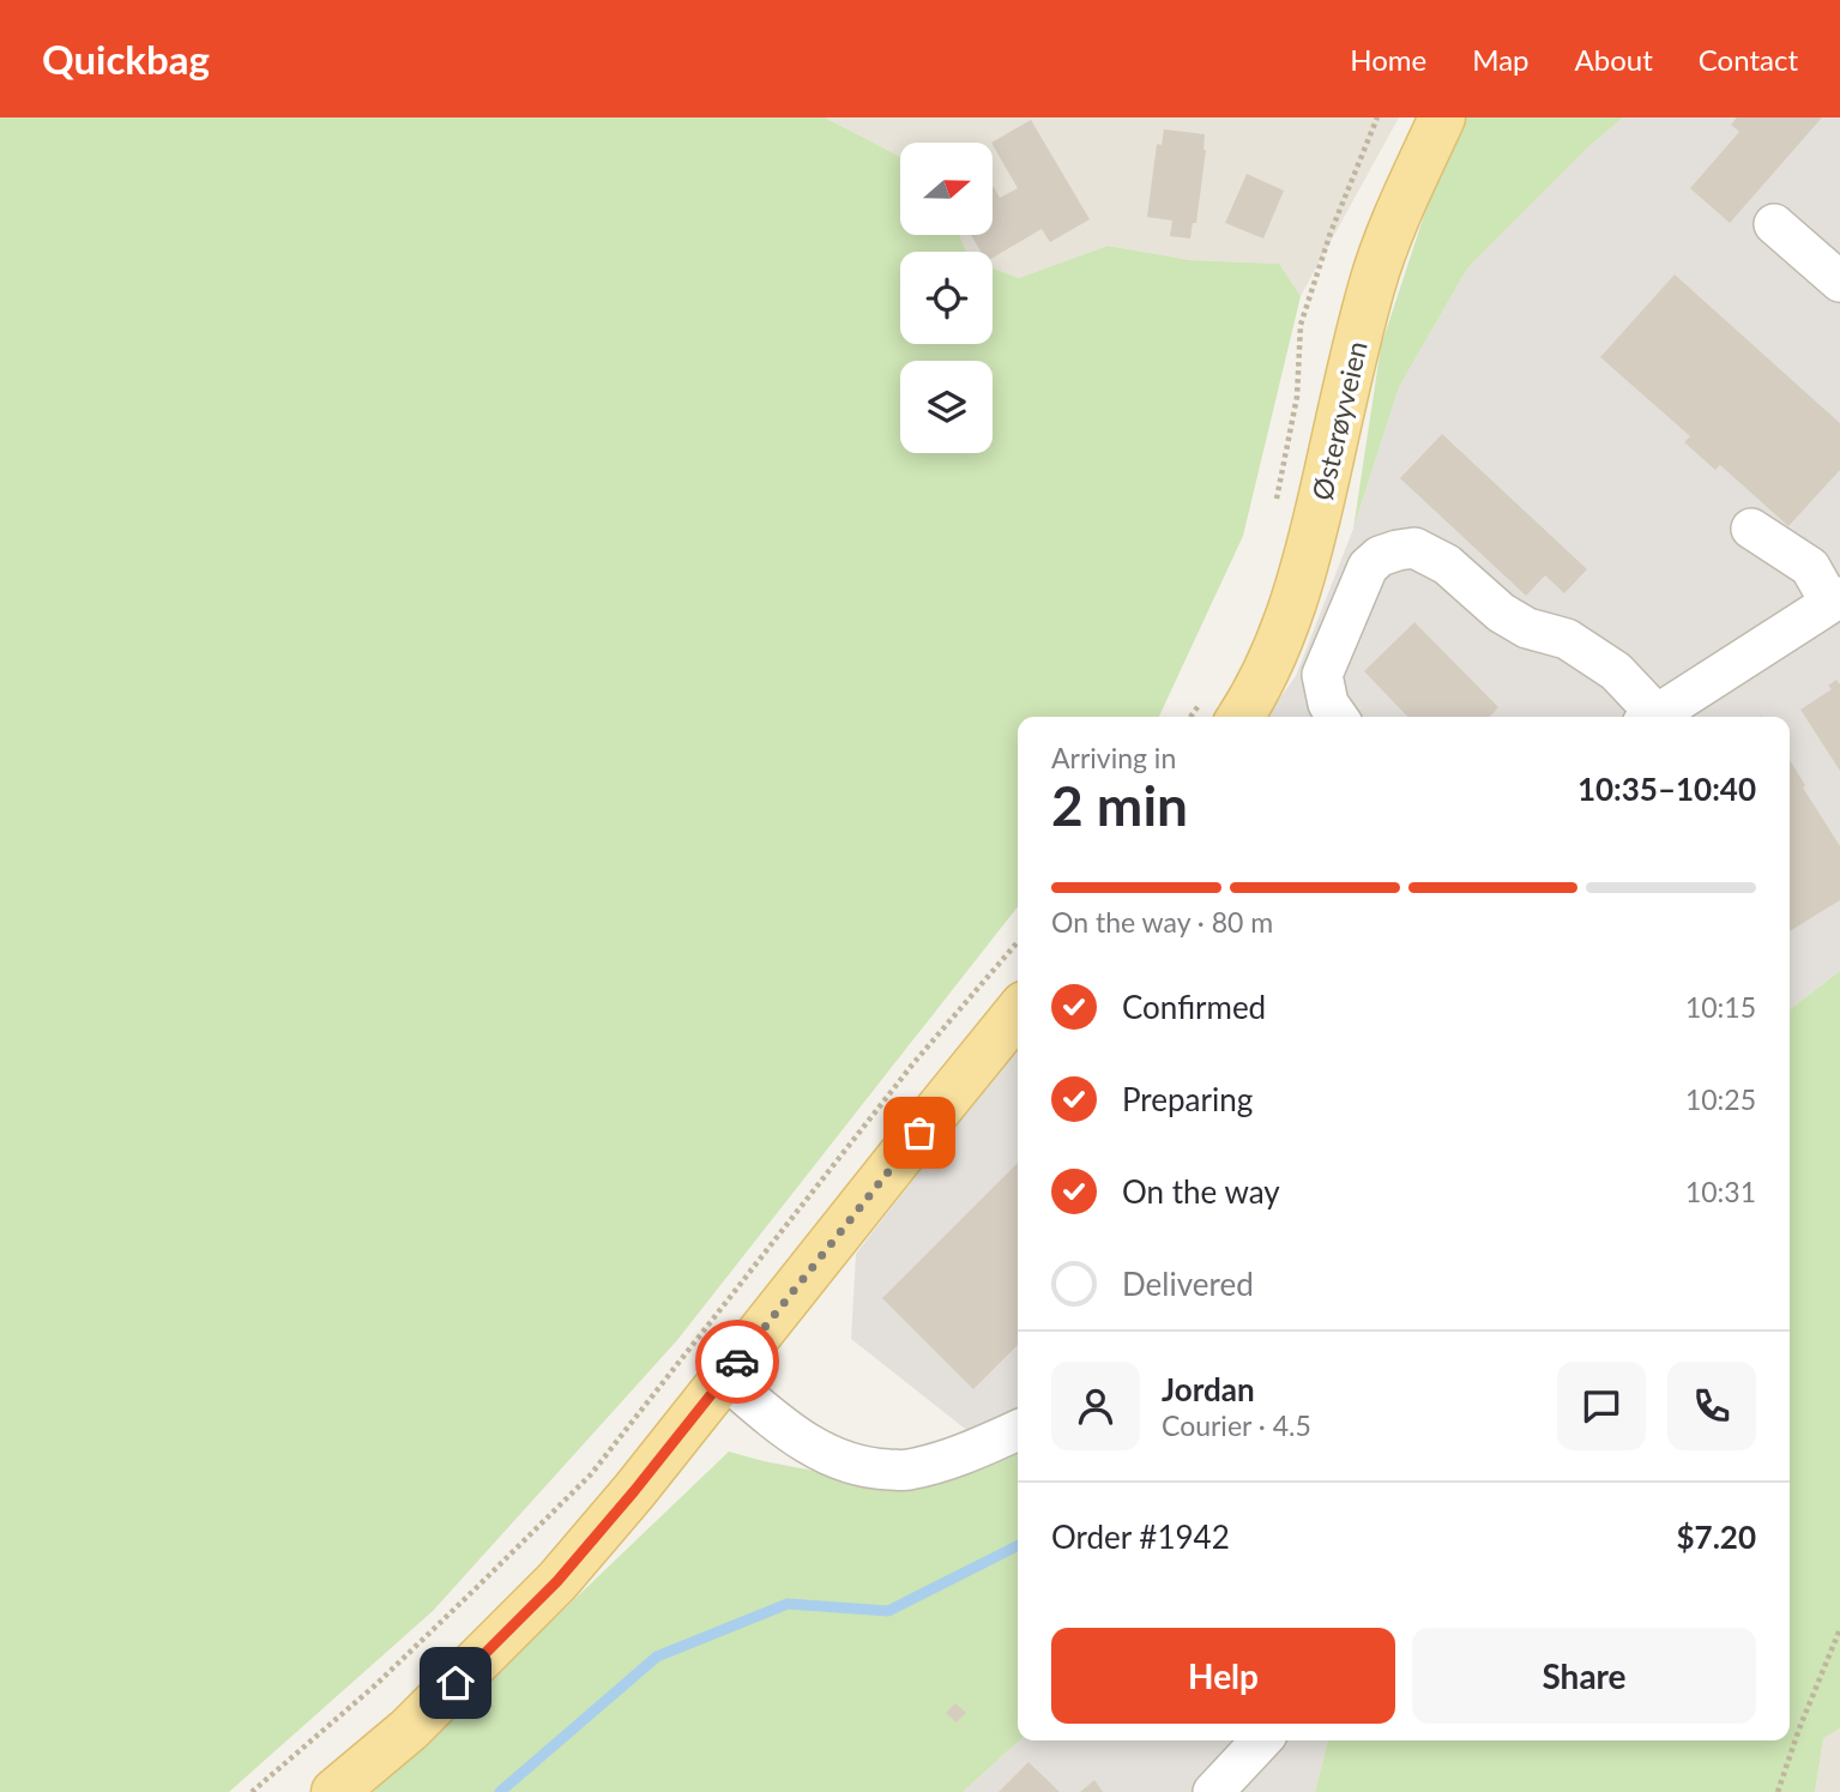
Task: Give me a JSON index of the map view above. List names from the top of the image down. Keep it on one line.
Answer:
{"streets":{"main road":["Østerøyveien"]},"north":"right","page":{"header":"Quickbag","nav":["Home","Map","About","Contact"],"heading":["2 min","Arriving in","10:35–10:40"],"panel":["Jordan","Courier · 4.5","Order #1942","$7.20"],"bar":"On the way · 80 m","list":[["Confirmed","10:15"],["Preparing","10:25"],["On the way","10:31"],"Delivered"],"buttons":["Help","Share"]}}
